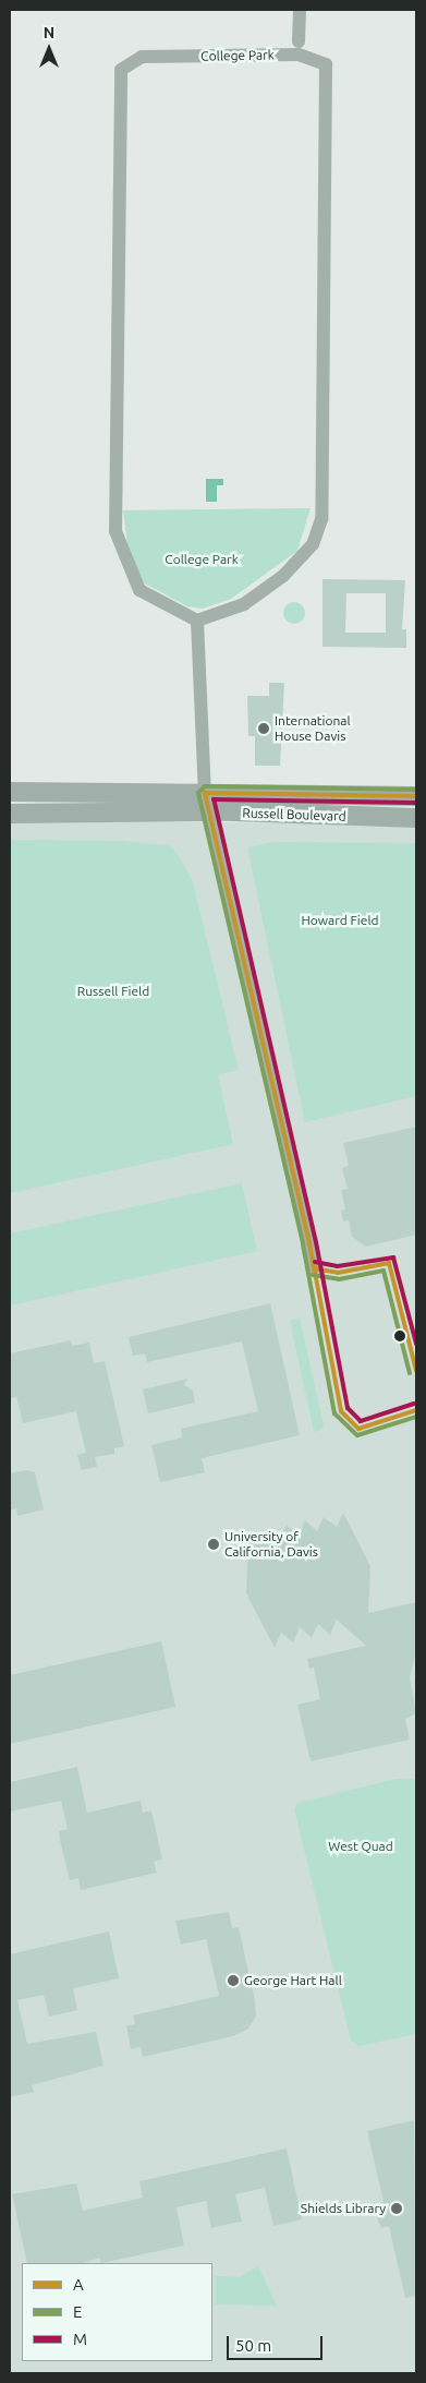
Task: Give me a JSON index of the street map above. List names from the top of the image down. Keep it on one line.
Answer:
{"streets":{"main road":["Russell Boulevard"],"street":["College Park"]},"parks":["College Park","Howard Field","Russell Field","West Quad"],"places":["International House Davis","University of California, Davis","George Hart Hall","Shields Library"],"lines":["transit line E","transit line A","transit line M"],"legend":["A","E","M"],"scale_bar":"50 m","north":"top"}
